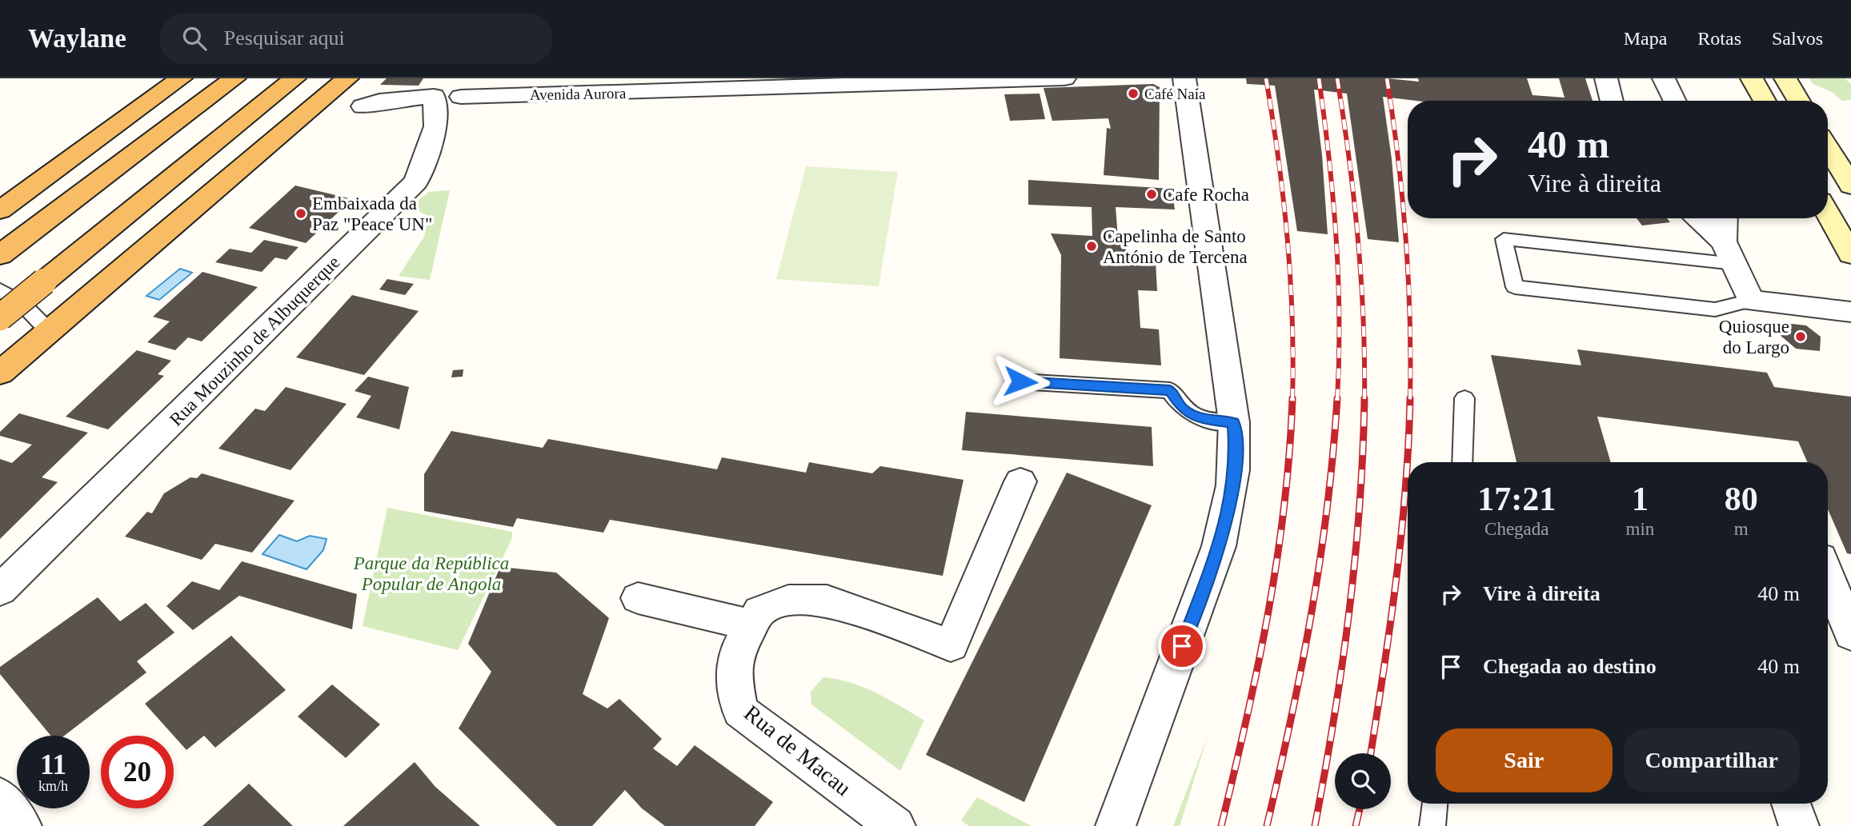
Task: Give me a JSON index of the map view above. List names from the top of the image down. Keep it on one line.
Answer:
{"streets":{"street":["Avenida Aurora","Rua Mouzinho de Albuquerque","Rua de Macau"]},"parks":["Parque da República Popular de Angola"],"places":["Café Naia","Cafe Rocha","Embaixada da Paz \"Peace UN\"","Capelinha de Santo António de Tercena","Quiosque do Largo"],"page":{"header":"Waylane","search":"Pesquisar aqui","nav":["Mapa","Rotas","Salvos"],"turn":["40 m","Vire à direita"],"eta":["17:21","Chegada","1","min","80","m"],"list":[{"name":"Vire à direita","value":"40 m"},{"name":"Chegada ao destino","value":"40 m"}],"buttons":["Sair","Compartilhar"],"speed":"11 km/h","limit":"20"}}
